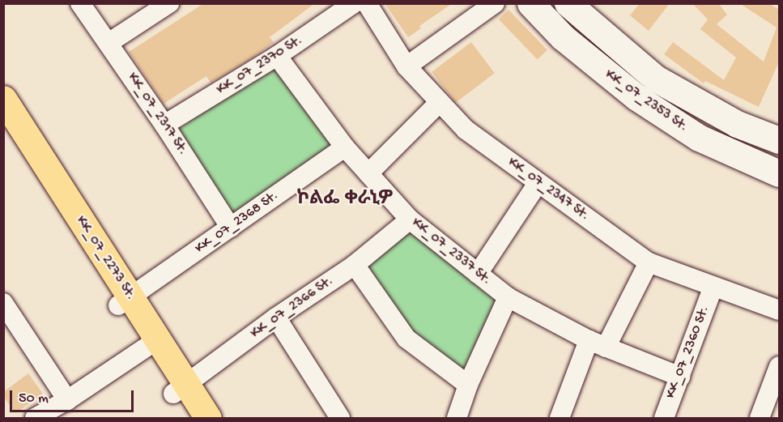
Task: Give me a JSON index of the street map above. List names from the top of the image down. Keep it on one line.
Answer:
{"streets":{"main road":["KK_07_2273 St."],"street":["KK_07_2370 St.","KK_07_2353 St.","KK_07_2317 St.","KK_07_2347 St.","KK_07_2368 St.","KK_07_2337 St.","KK_07_2366 St.","KK_07_2360 St."]},"crossings":[["KK_07_2370 St.","KK_07_2317 St."],["KK_07_2370 St.","KK_07_2337 St."],["KK_07_2317 St.","KK_07_2368 St."],["KK_07_2347 St.","KK_07_2360 St."],["KK_07_2368 St.","KK_07_2337 St."],["KK_07_2368 St.","KK_07_2273 St."],["KK_07_2337 St.","KK_07_2366 St."],["KK_07_2337 St.","KK_07_2360 St."],["KK_07_2273 St.","KK_07_2366 St."]],"districts":["ኮልፌ ቀራኒዎ"],"scale_bar":"50 m"}
